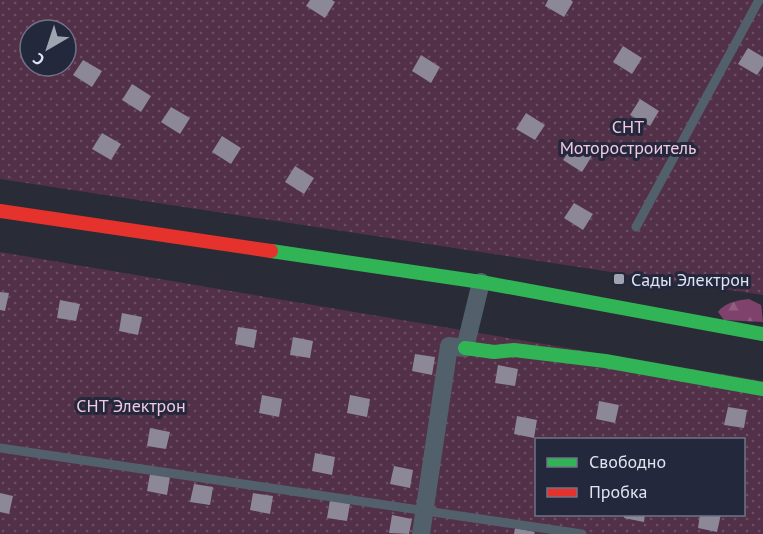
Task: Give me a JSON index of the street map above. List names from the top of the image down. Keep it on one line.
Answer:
{"parks":["СНТ Моторостроитель","СНТ Электрон"],"places":{"transit":["Сады Электрон"]},"legend":["Свободно","Пробка"],"north":"bottom left"}
